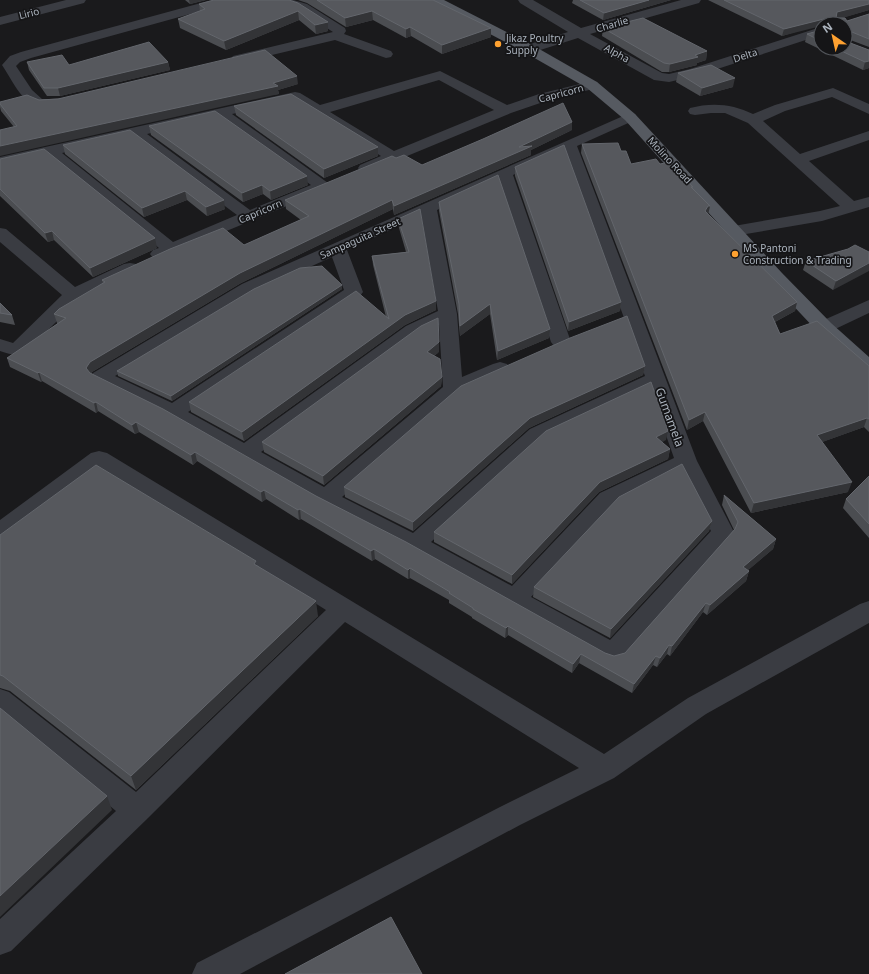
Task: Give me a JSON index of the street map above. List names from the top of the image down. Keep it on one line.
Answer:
{"streets":{"main road":["Molino Road"],"street":["Lirio","Charlie","Alpha","Delta","Capricorn","Sampaguita Street","Gumamela"]},"crossings":[["Charlie","Alpha"],["Charlie","Molino Road"],["Alpha","Delta"],["Capricorn","Molino Road"],["Molino Road","Sampaguita Street"],["Sampaguita Street","Gumamela"]],"places":["Jikaz Poultry Supply","MS Pantoni Construction & Trading"],"north":"top left"}
